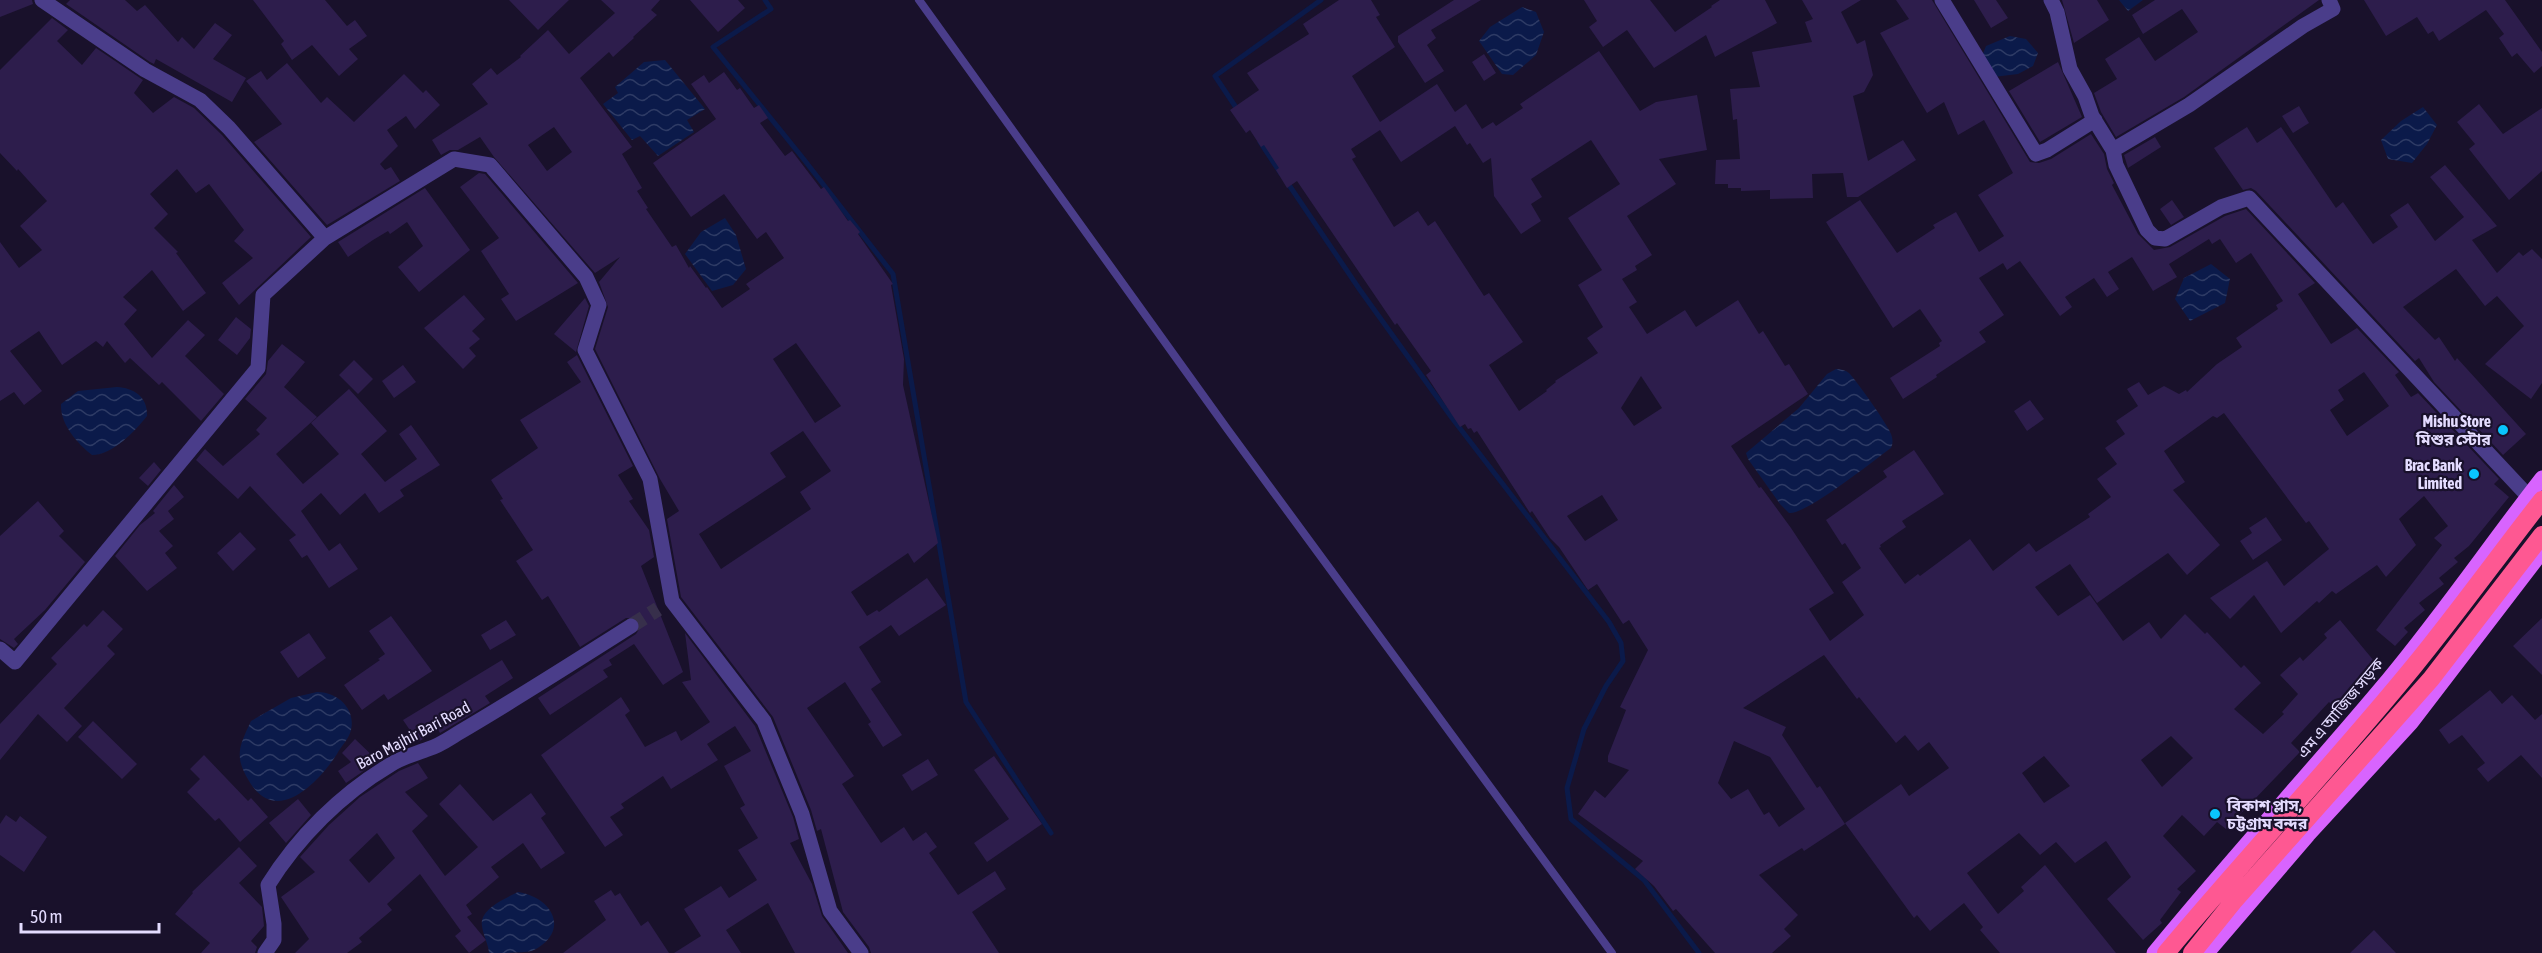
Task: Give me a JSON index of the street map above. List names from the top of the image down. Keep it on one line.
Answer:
{"streets":{"main road":["এম এ আজিজ সড়ক"],"street":["Baro Majhir Bari Road"]},"places":["Mishu Store মিশুর স্টোর","Brac Bank Limited","বিকাশ প্লাস, চট্টগ্রাম বন্দর"],"scale_bar":"50 m"}
